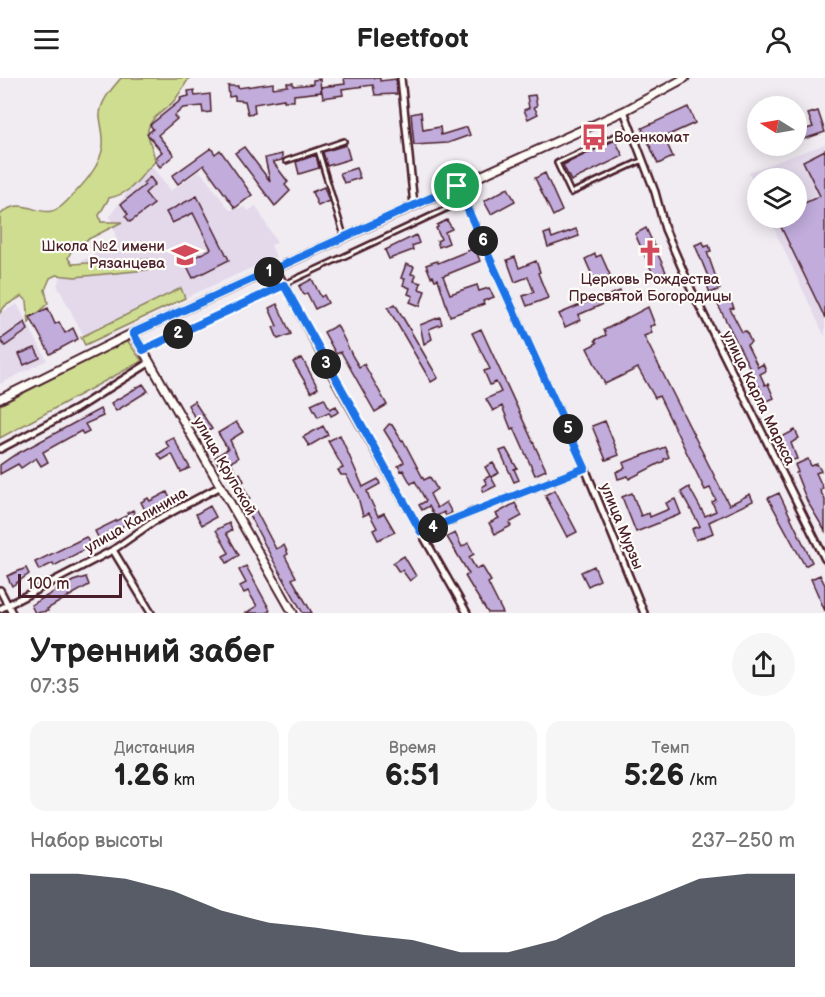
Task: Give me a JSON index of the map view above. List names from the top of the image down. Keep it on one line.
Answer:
{"streets":{"street":["улица Карла Маркса","улица Крупской","улица Калинина","улица Мурзы"]},"crossings":[["улица Крупской","улица Калинина"]],"places":{"bus stop":["Военкомат"],"church":["Церковь Рождества Пресвятой Богородицы"],"school or university":["Школа №2 имени Рязанцева"]},"scale_bar":"100 m","north":"left","page":{"header":"Fleetfoot","pins":["6","1","2","3","5","4"],"scale":"100 m","heading":["Утренний забег","07:35"],"stats":[["Дистанция","1.26 km"],["Время","6:51"],["Темп","5:26 /km"]],"chart":["Набор высоты","237–250 m"]}}
